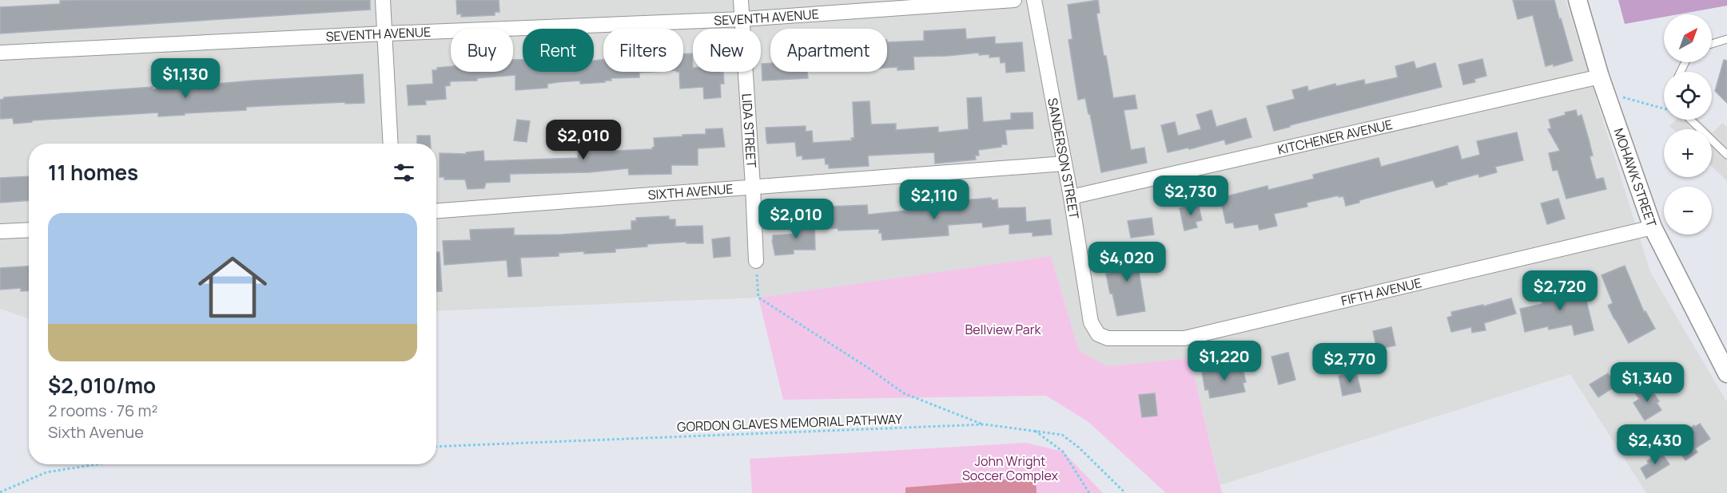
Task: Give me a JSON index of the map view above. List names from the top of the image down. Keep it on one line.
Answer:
{"streets":{"street":["SEVENTH AVENUE","LIDA STREET","KITCHENER AVENUE","SANDERSON STREET","MOHAWK STREET","SIXTH AVENUE","FIFTH AVENUE"],"path":["GORDON GLAVES MEMORIAL PATHWAY"]},"crossings":[["SEVENTH AVENUE","LIDA STREET"],["LIDA STREET","SIXTH AVENUE"],["KITCHENER AVENUE","SANDERSON STREET"],["KITCHENER AVENUE","MOHAWK STREET"],["SANDERSON STREET","SIXTH AVENUE"],["SANDERSON STREET","FIFTH AVENUE"],["MOHAWK STREET","FIFTH AVENUE"]],"parks":["Bellview Park","John Wright Soccer Complex"],"north":"top right","page":{"map_buttons":["+","−"],"chip":["Buy","Rent","Filters","New","Apartment"],"price":["$1,130","$2,010","$2,730","$2,110","$2,010","$4,020","$2,720","$1,220","$2,770","$1,340","$2,430"],"heading":"11 homes","list":[{"name":"$2,010/mo","note":"2 rooms · 76 m² · Sixth Avenue"}]}}
